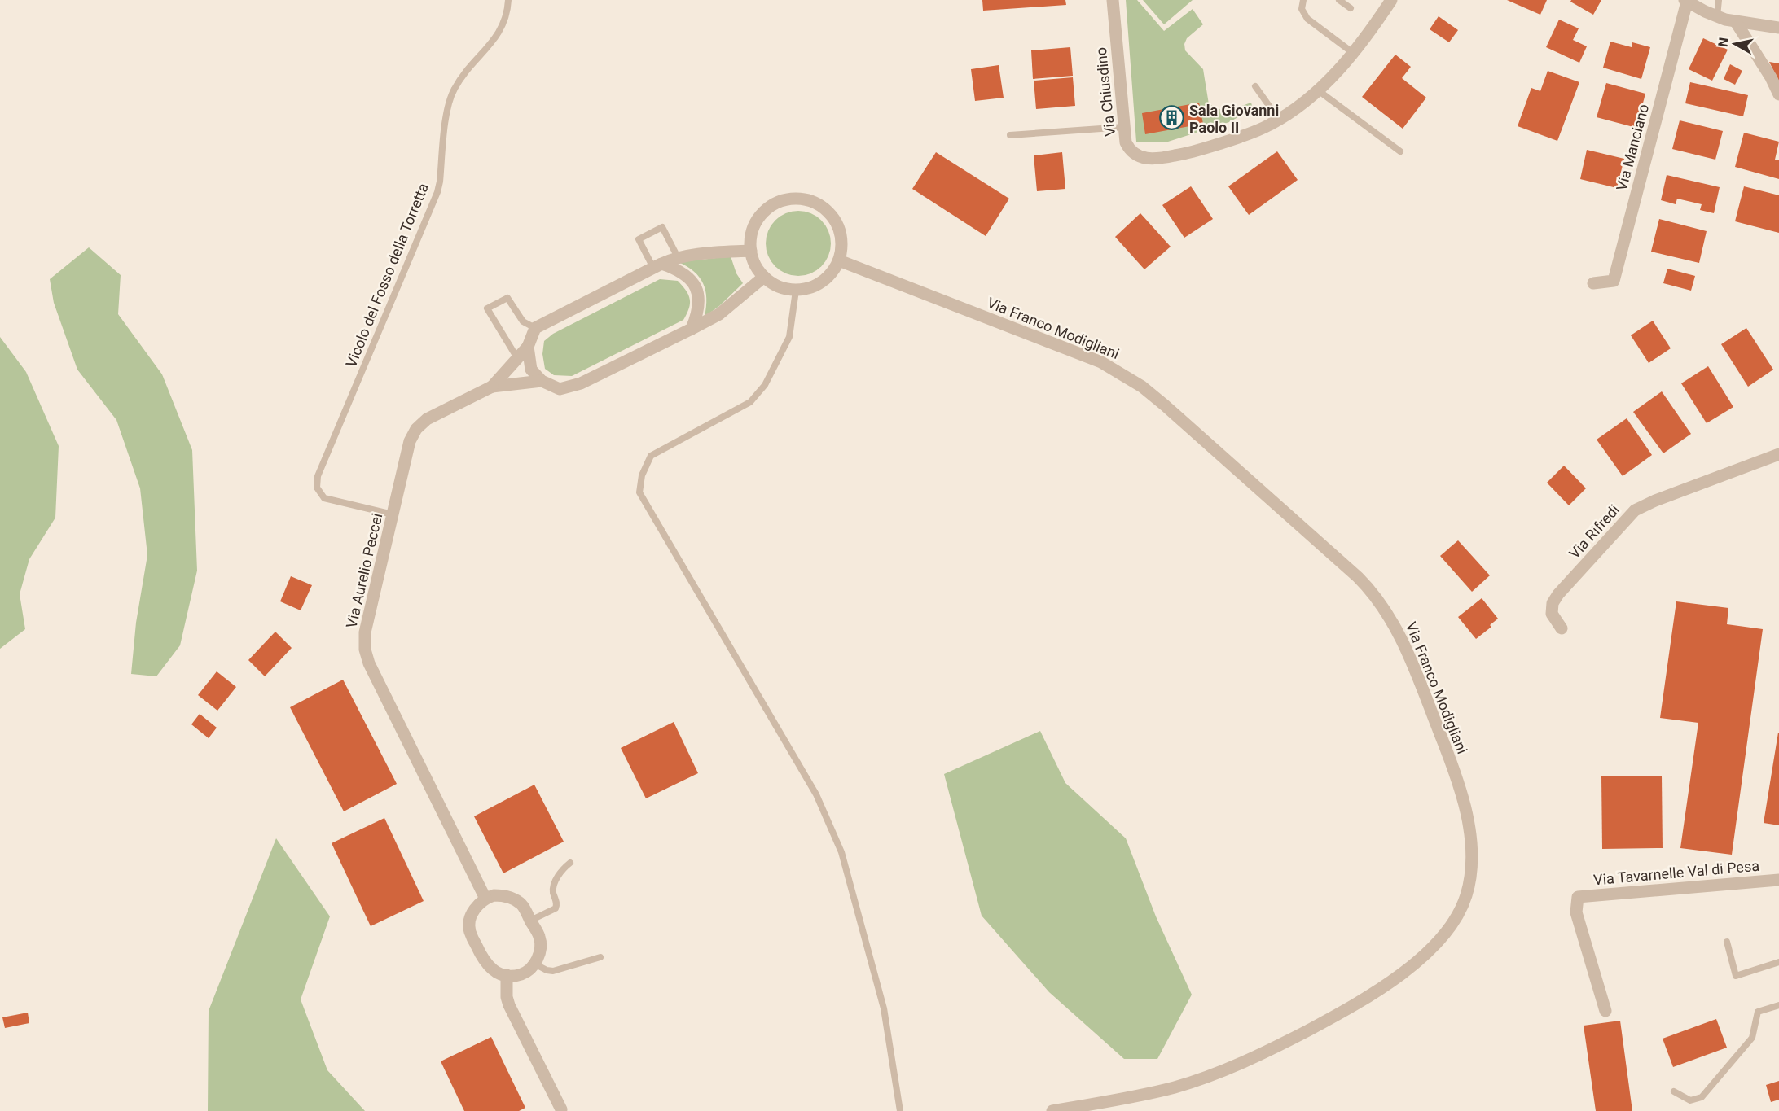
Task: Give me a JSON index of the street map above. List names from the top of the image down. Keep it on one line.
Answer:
{"streets":{"street":["Via Chiusdino","Via Manciano","Via Franco Modigliani","Via Rifredi","Via Aurelio Peccei","Via Tavarnelle Val di Pesa"],"lane":["Vicolo del Fosso della Torretta"]},"crossings":[["Vicolo del Fosso della Torretta","Via Aurelio Peccei"]],"places":{"building":["Sala Giovanni Paolo II"]},"north":"left"}
